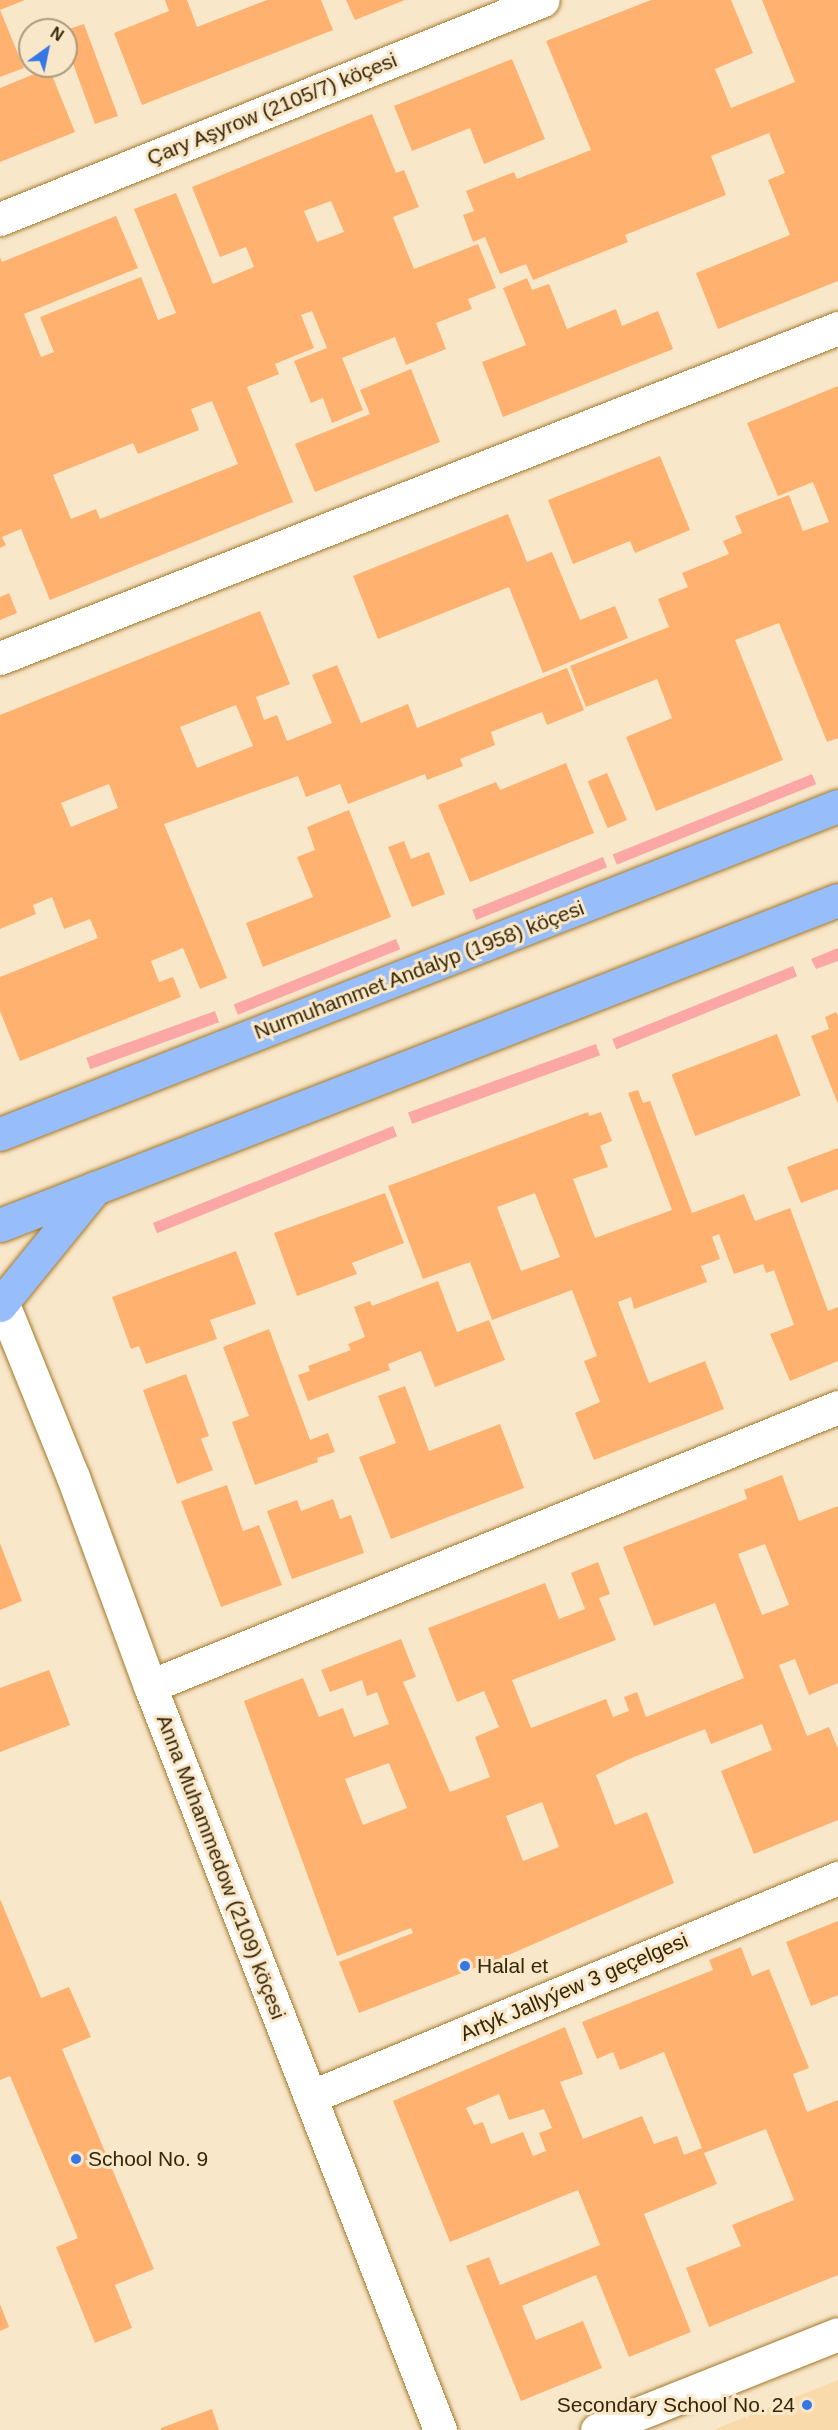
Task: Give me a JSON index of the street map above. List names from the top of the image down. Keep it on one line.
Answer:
{"streets":{"main road":["Nurmuhammet Andalyp (1958) köçesi"],"street":["Çary Aşyrow (2105/7) köçesi","Anna Muhammedow (2109) köçesi","Artyk Jallyýew 3 geçelgesi"]},"crossings":[["Anna Muhammedow (2109) köçesi","Artyk Jallyýew 3 geçelgesi"]],"places":["Halal et","School No. 9","Secondary School No. 24"],"north":"top right"}
